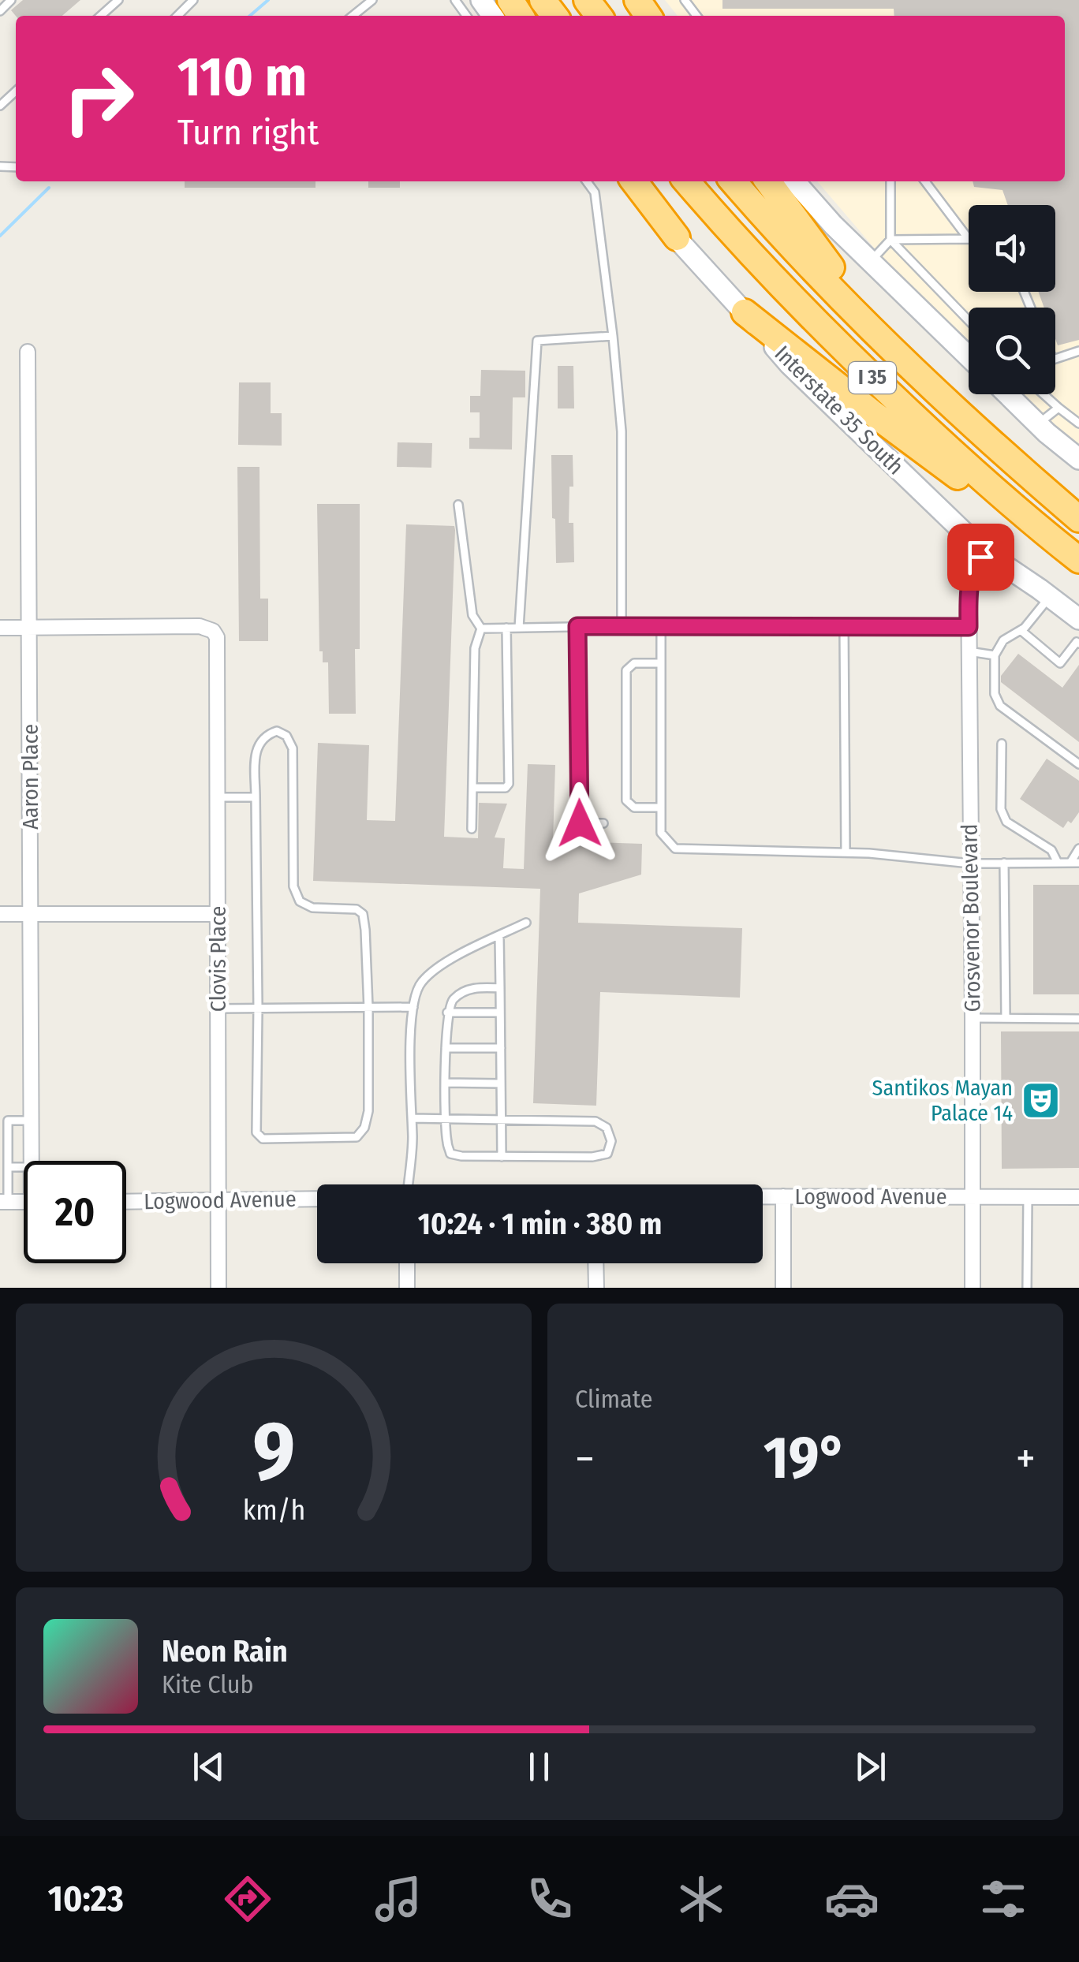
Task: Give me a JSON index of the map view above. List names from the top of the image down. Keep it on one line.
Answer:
{"streets":{"highway":["I 35"],"main road":["Interstate 35 South"],"street":["Aaron Place","Grosvenor Boulevard","Clovis Place","Logwood Avenue"]},"crossings":[["Interstate 35 South","Grosvenor Boulevard"],["Aaron Place","Clovis Place"],["Grosvenor Boulevard","Logwood Avenue"],["Clovis Place","Logwood Avenue"]],"places":{"theatre":["Santikos Mayan Palace 14"]},"page":{"turn":["110 m","Turn right"],"limit":"20","trip":"10:24 · 1 min · 380 m","tile":"Climate","heat":["−","19°","+"],"song":["Neon Rain","Kite Club"],"tabs":"10:23","gauge":["9","km/h"]}}
